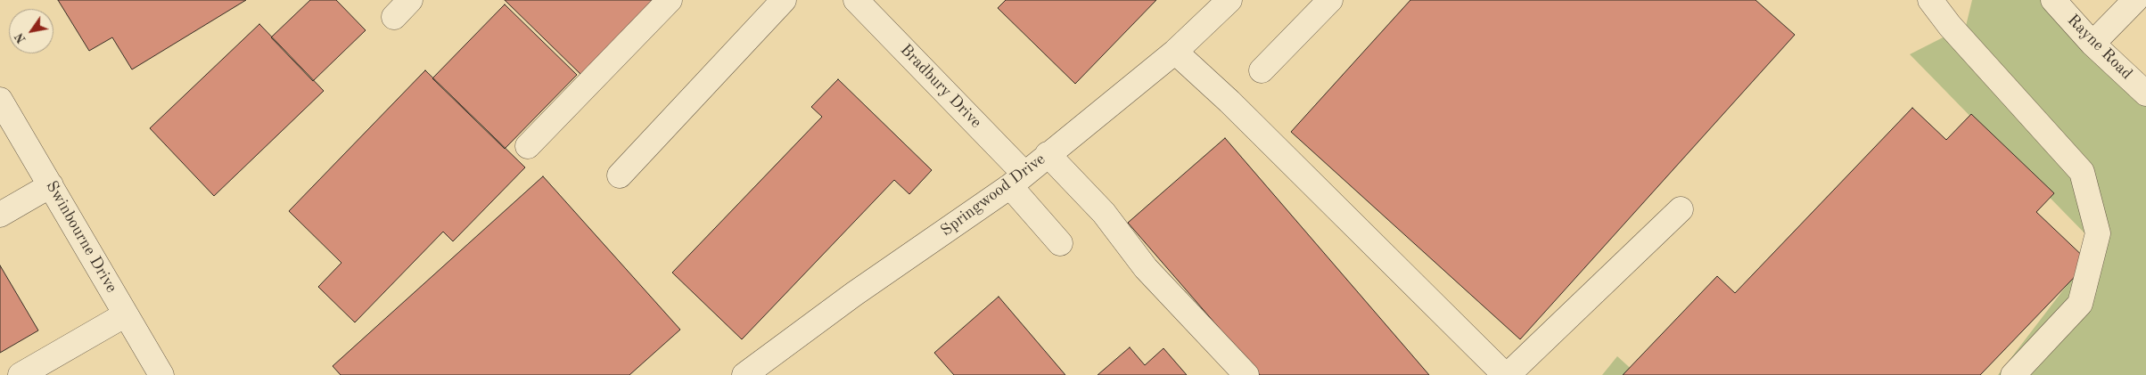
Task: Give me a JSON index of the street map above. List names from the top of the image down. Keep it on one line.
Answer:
{"streets":{"street":["Rayne Road","Bradbury Drive","Springwood Drive","Swinbourne Drive"]},"crossings":[["Bradbury Drive","Springwood Drive"]],"north":"bottom left"}
